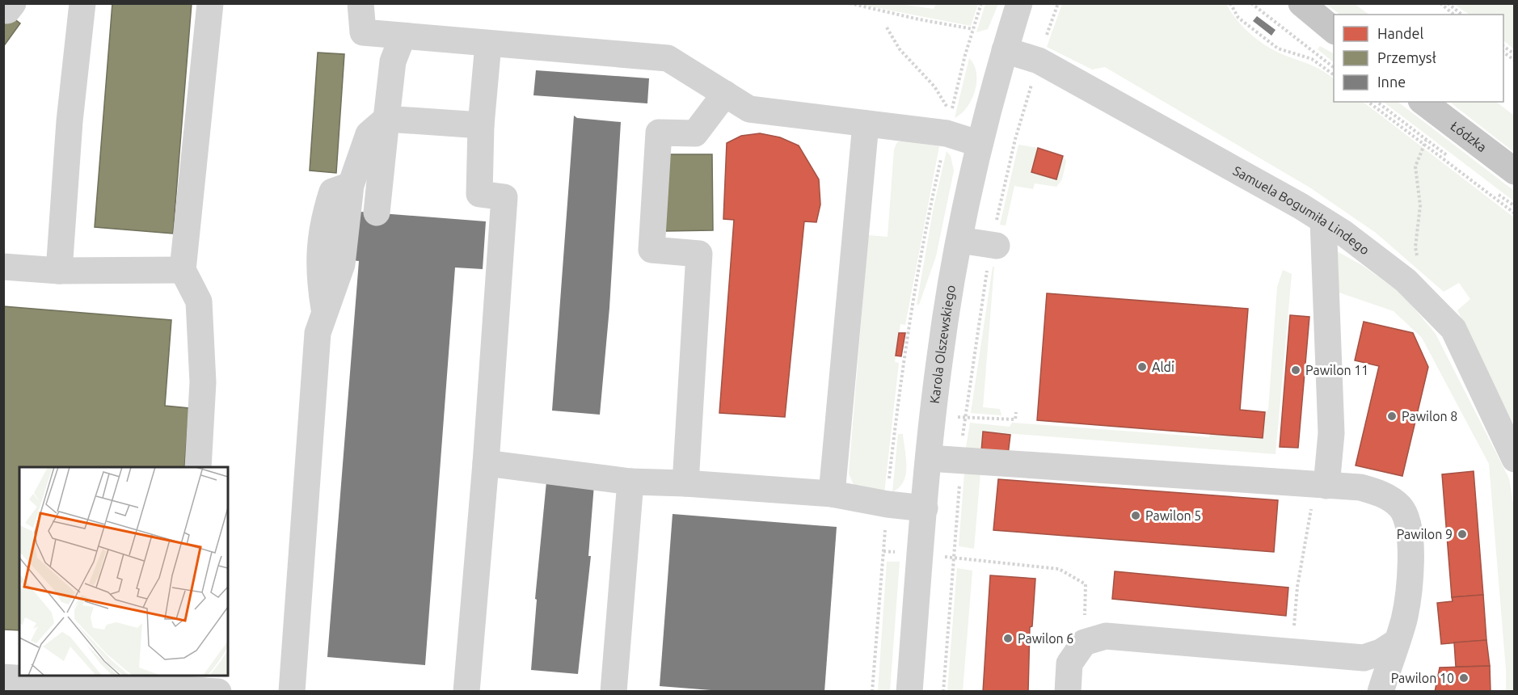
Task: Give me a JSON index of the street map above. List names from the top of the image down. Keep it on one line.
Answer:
{"streets":{"main road":["Łódzka"],"street":["Samuela Bogumiła Lindego","Karola Olszewskiego"]},"crossings":[["Samuela Bogumiła Lindego","Karola Olszewskiego"]],"places":["Aldi","Pawilon 11","Pawilon 8","Pawilon 5","Pawilon 9","Pawilon 6","Pawilon 10"],"legend":["Handel","Przemysł","Inne"]}
